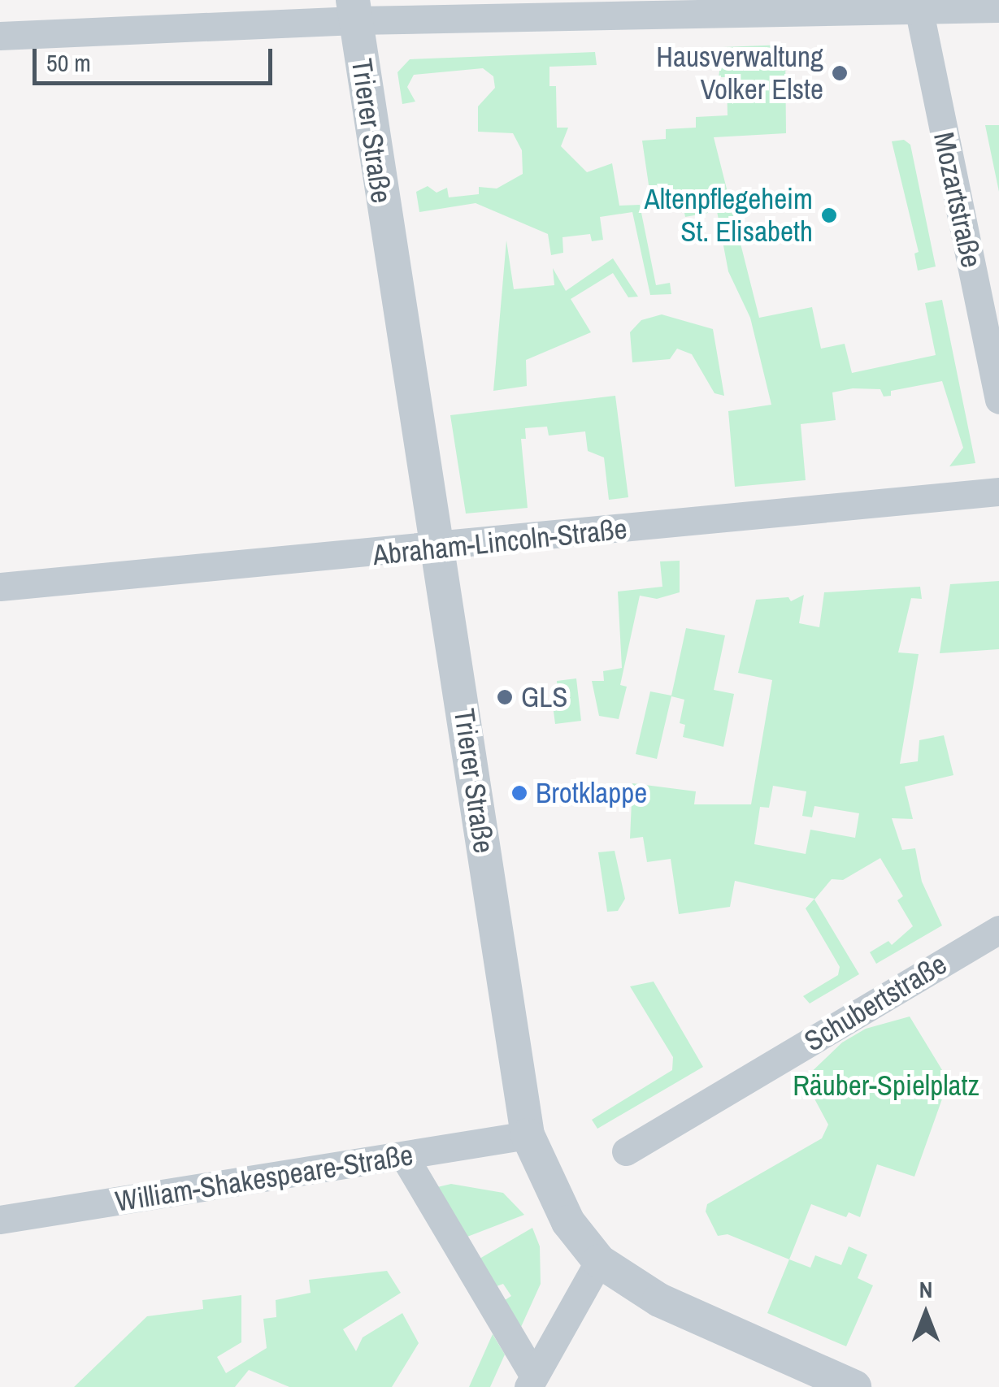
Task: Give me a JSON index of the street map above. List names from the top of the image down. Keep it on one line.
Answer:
{"streets":{"street":["Trierer Straße","Mozartstraße","Abraham-Lincoln-Straße","Schubertstraße","William-Shakespeare-Straße"]},"crossings":[["Trierer Straße","Abraham-Lincoln-Straße"],["Trierer Straße","William-Shakespeare-Straße"]],"parks":["Räuber-Spielplatz"],"places":["Hausverwaltung Volker Elste","Altenpflegeheim St. Elisabeth","GLS","Brotklappe"],"scale_bar":"50 m","north":"top"}
